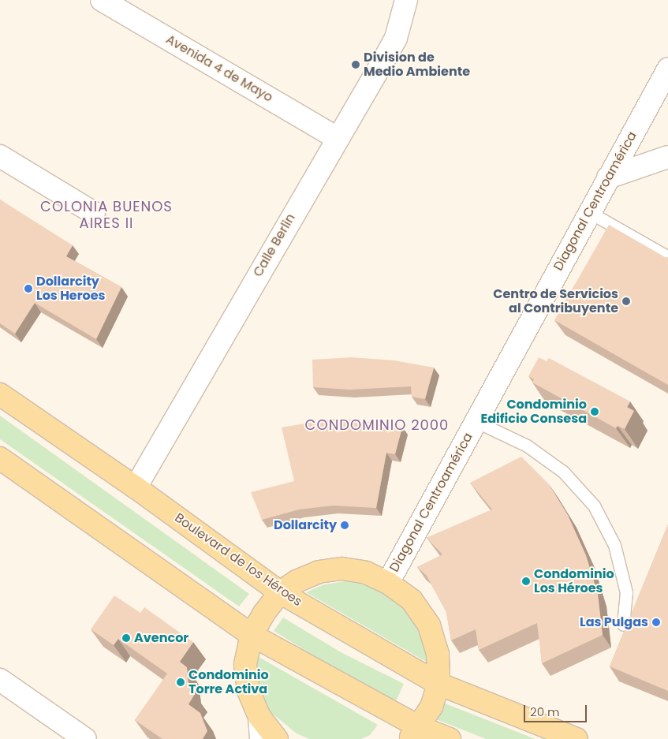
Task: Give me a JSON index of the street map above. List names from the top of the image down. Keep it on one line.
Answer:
{"streets":{"main road":["Boulevard de los Héroes"],"street":["Avenida 4 de Mayo","Diagonal Centroamérica","Calle Berlin"]},"crossings":[["Avenida 4 de Mayo","Calle Berlin"],["Calle Berlin","Boulevard de los Héroes"]],"districts":["COLONIA BUENOS AIRES II","CONDOMINIO 2000"],"places":["Division de Medio Ambiente","Dollarcity Los Heroes","Centro de Servicios al Contribuyente","Condominio Edificio Consesa","Dollarcity","Condominio Los Héroes","Las Pulgas","Avencor","Condominio Torre Activa"],"scale_bar":"20 m"}
